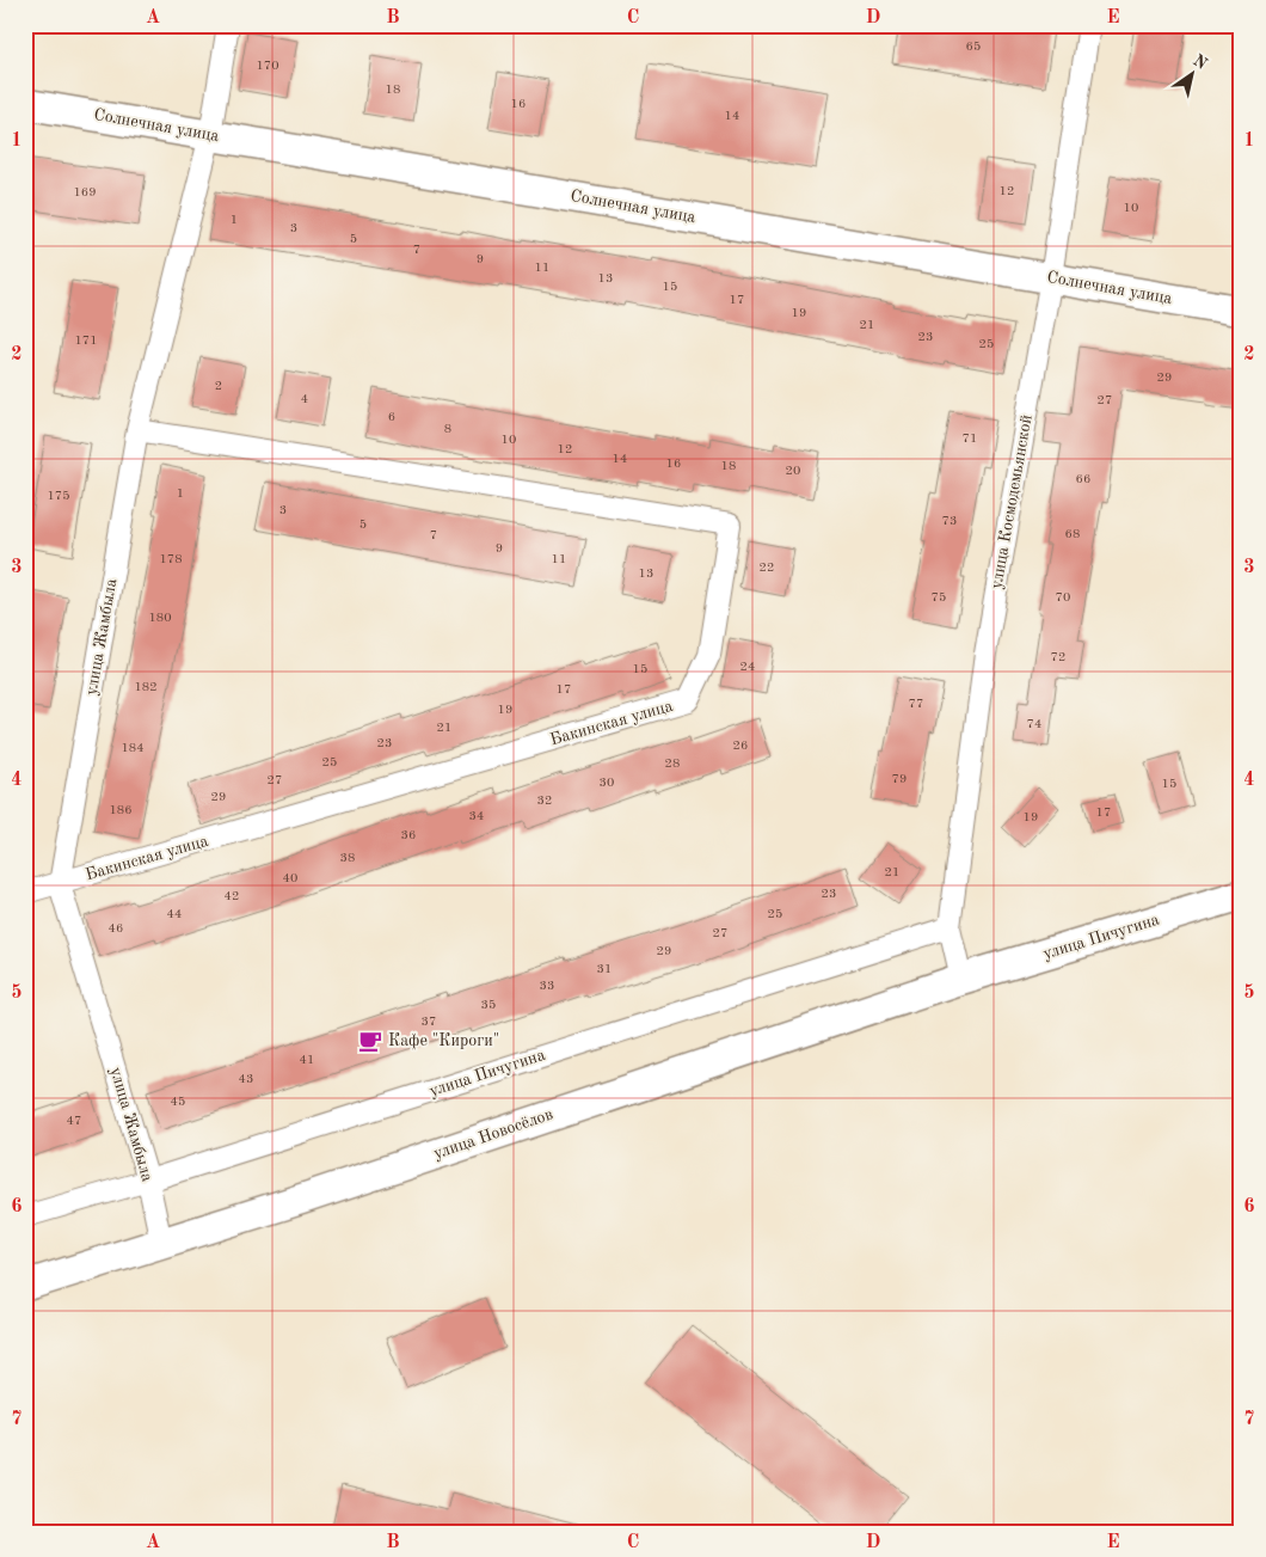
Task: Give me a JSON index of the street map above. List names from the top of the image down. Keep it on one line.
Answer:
{"streets":{"street":["Солнечная улица","улица Космодемьянской","улица Жамбыла","Бакинская улица","улица Пичугина","улица Новосёлов"]},"crossings":[["Солнечная улица","улица Космодемьянской"],["Солнечная улица","улица Жамбыла"],["улица Космодемьянской","улица Пичугина"],["улица Космодемьянской","улица Новосёлов"],["улица Жамбыла","Бакинская улица"],["улица Жамбыла","улица Пичугина"],["улица Жамбыла","улица Новосёлов"],["улица Пичугина","улица Новосёлов"]],"places":{"cafe":["Кафе \"Кироги\""]},"house_numbers":["65","170","18","16","14","12","169","10","1","3","5","7","9","11","13","15","17","19","21","23","171","25","29","2","4","27","6","8","71","10","12","14","16","18","20","66","1","175","3","73","5","68","7","9","178","11","22","13","75","70","180","72","24","15","182","17","77","19","74","21","23","26","184","25","28","79","27","30","15","29","32","186","17","34","19","36","38","21","40","23","42","44","25","46","27","29","31","33","35","37","41","43","45","47"],"north":"top right","grid":{"columns":["A","B","C","D","E"],"rows":["1","2","3","4","5","6","7"]}}
